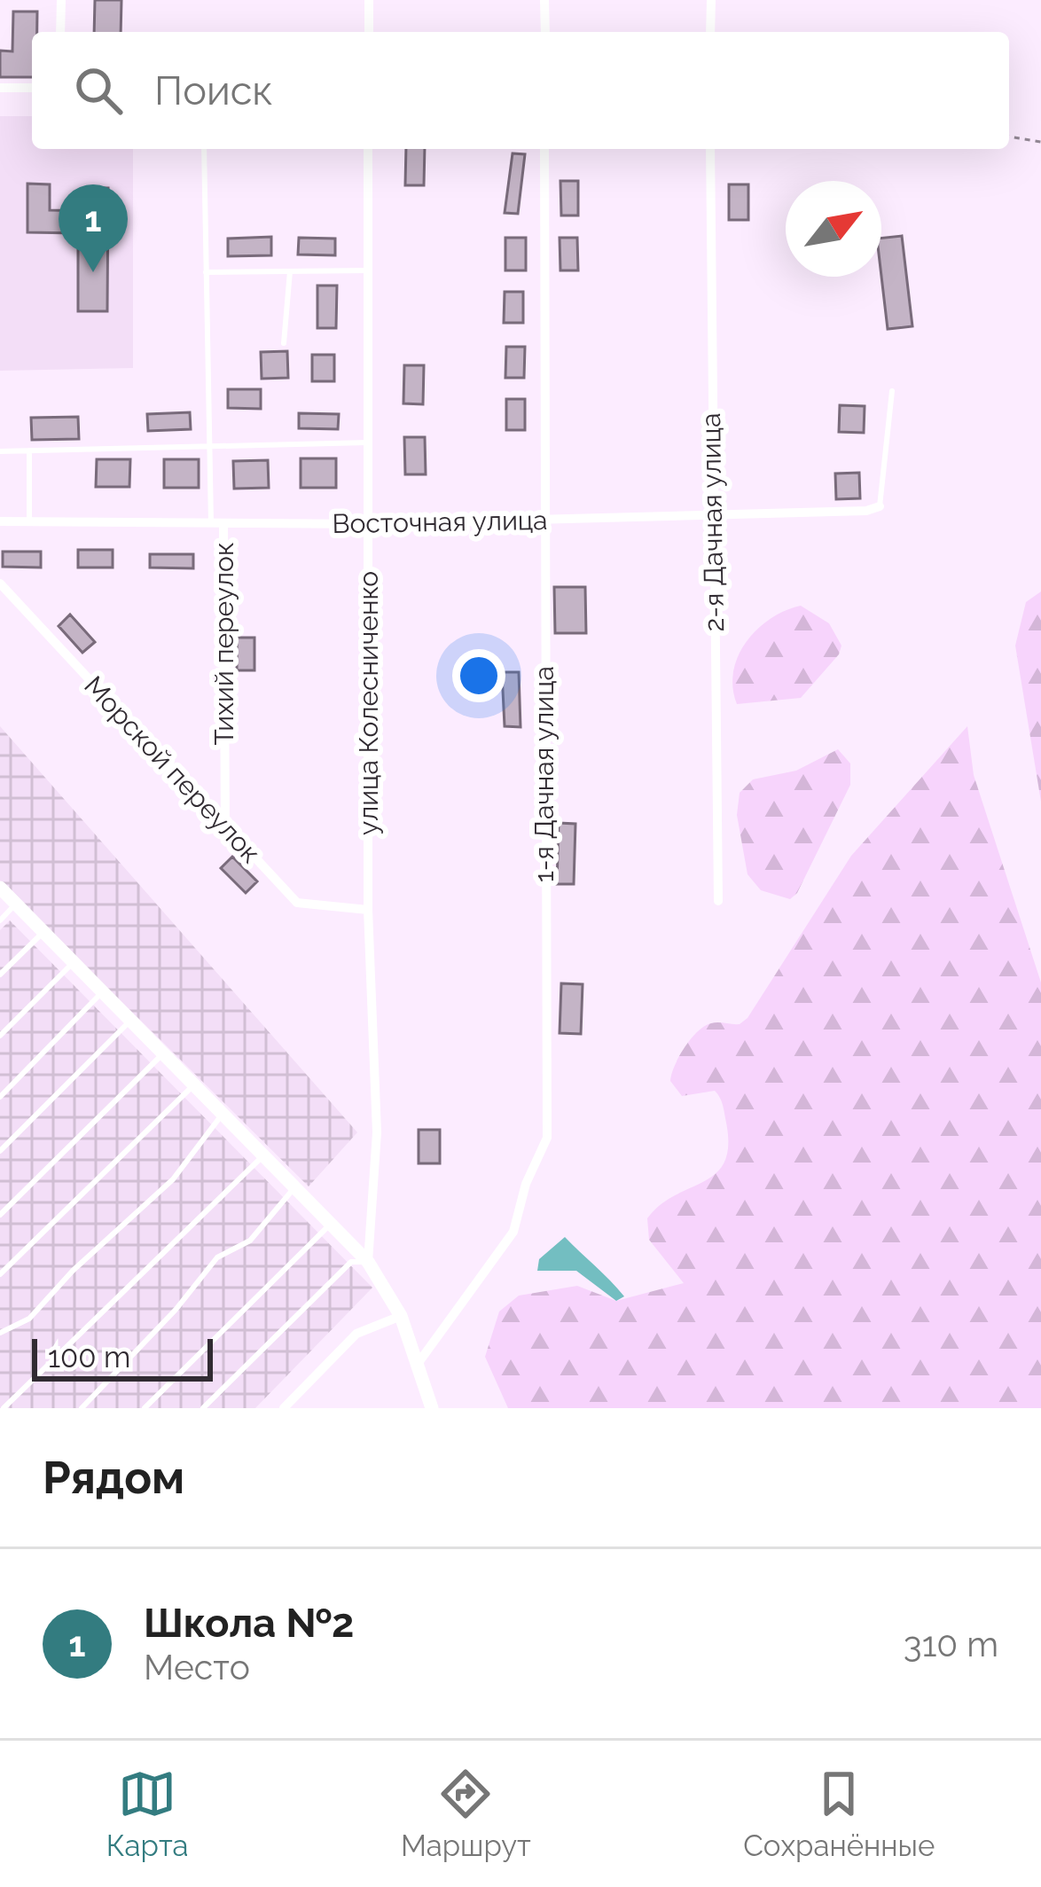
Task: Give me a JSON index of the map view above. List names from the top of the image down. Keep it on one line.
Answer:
{"streets":{"street":["Восточная улица","2-я Дачная улица","Тихий переулок","улица Колесниченко","Морской переулок","1-я Дачная улица"]},"crossings":[["Восточная улица","2-я Дачная улица"],["Восточная улица","Тихий переулок"],["Восточная улица","улица Колесниченко"],["Восточная улица","1-я Дачная улица"],["Тихий переулок","Морской переулок"],["улица Колесниченко","Морской переулок"]],"scale_bar":"100 m","north":"top right","page":{"search":"Поиск","pins":"1","scale":"100 m","heading":"Рядом","list":[{"mark":"1","name":"Школа №2","note":"Место","value":"310 m"}],"nav":["Карта","Маршрут","Сохранённые"]}}
